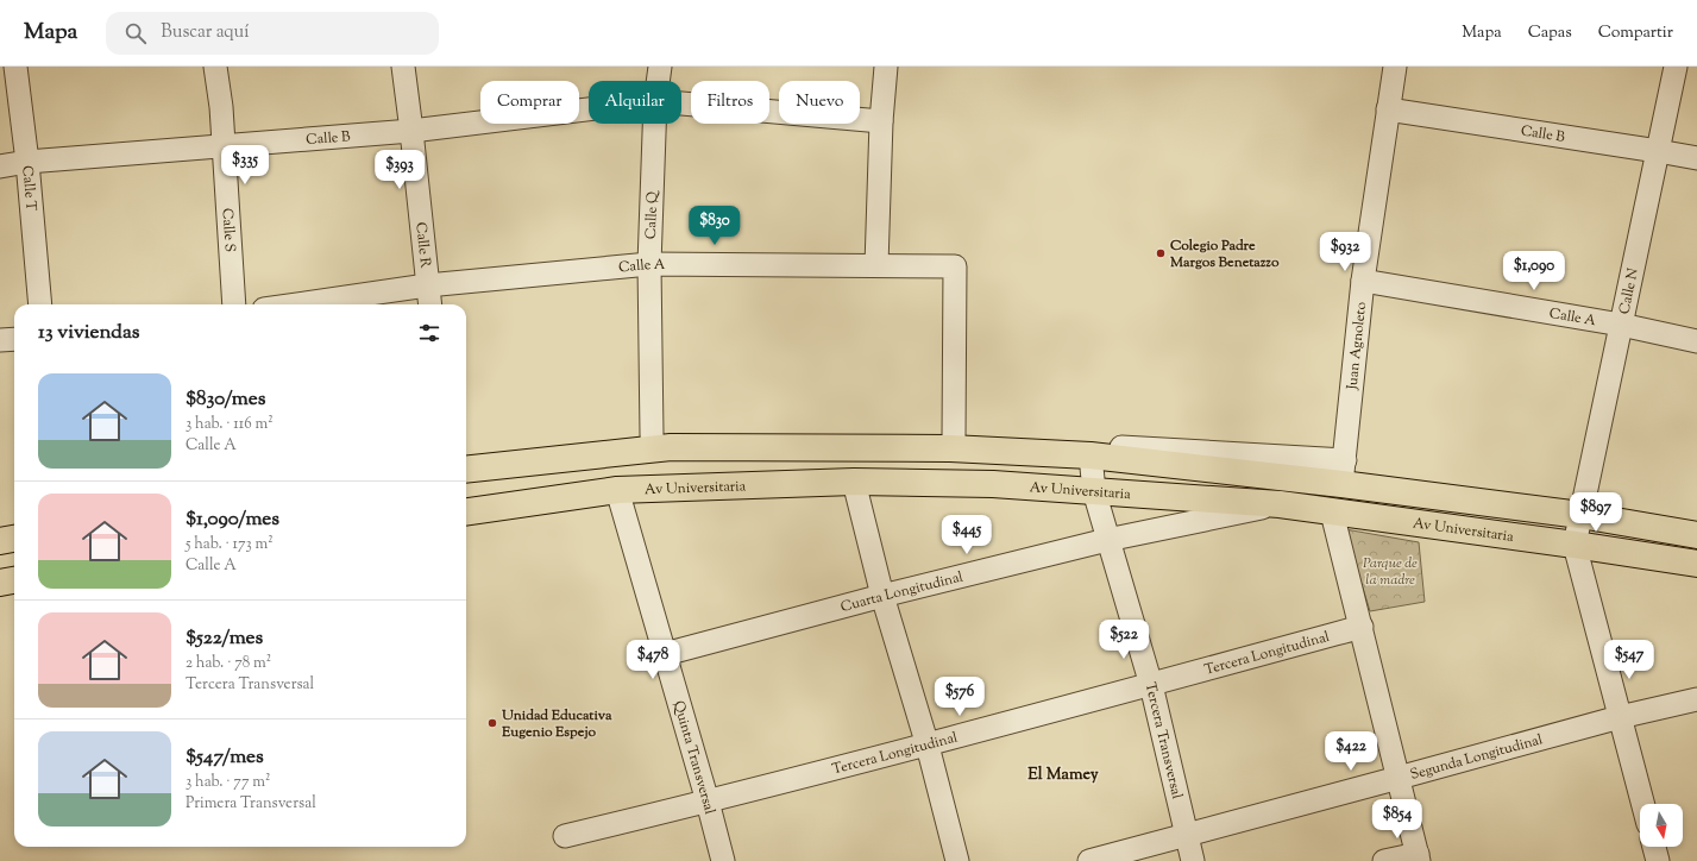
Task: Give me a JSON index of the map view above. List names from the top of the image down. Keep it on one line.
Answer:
{"streets":{"highway":["Av Universitaria"],"street":["Calle B","Calle T","Calle Q","Calle S","Calle R","Calle A","Calle N","Juan Agnoleto","Cuarta Longitudinal","Tercera Longitudinal","Tercera Transversal","Quinta Transversal","Segunda Longitudinal"]},"crossings":[["Calle B","Calle T"],["Calle B","Calle S"],["Calle B","Calle R"],["Calle B","Calle N"],["Calle B","Juan Agnoleto"],["Calle Q","Calle A"],["Calle Q","Av Universitaria"],["Calle R","Calle A"],["Calle A","Calle N"],["Calle A","Juan Agnoleto"],["Calle A","Av Universitaria"],["Calle N","Av Universitaria"],["Juan Agnoleto","Av Universitaria"],["Av Universitaria","Cuarta Longitudinal"],["Av Universitaria","Tercera Transversal"],["Av Universitaria","Quinta Transversal"],["Cuarta Longitudinal","Tercera Transversal"],["Cuarta Longitudinal","Quinta Transversal"],["Tercera Longitudinal","Tercera Transversal"],["Tercera Longitudinal","Quinta Transversal"],["Tercera Transversal","Segunda Longitudinal"]],"districts":["El Mamey"],"parks":["Parque de la madre"],"places":["Colegio Padre Margos Benetazzo","Unidad Educativa Eugenio Espejo"],"north":"bottom","page":{"header":"Mapa","search":"Buscar aquí","nav":["Mapa","Capas","Compartir"],"chip":["Comprar","Alquilar","Filtros","Nuevo"],"price":["$335","$393","$830","$932","$1,090","$897","$445","$522","$478","$547","$576","$422","$854"],"heading":"13 viviendas","list":[{"name":"$830/mes","note":"3 hab. · 116 m² · Calle A"},{"name":"$1,090/mes","note":"5 hab. · 173 m² · Calle A"},{"name":"$522/mes","note":"2 hab. · 78 m² · Tercera Transversal"},{"name":"$547/mes","note":"3 hab. · 77 m² · Primera Transversal"}]}}
